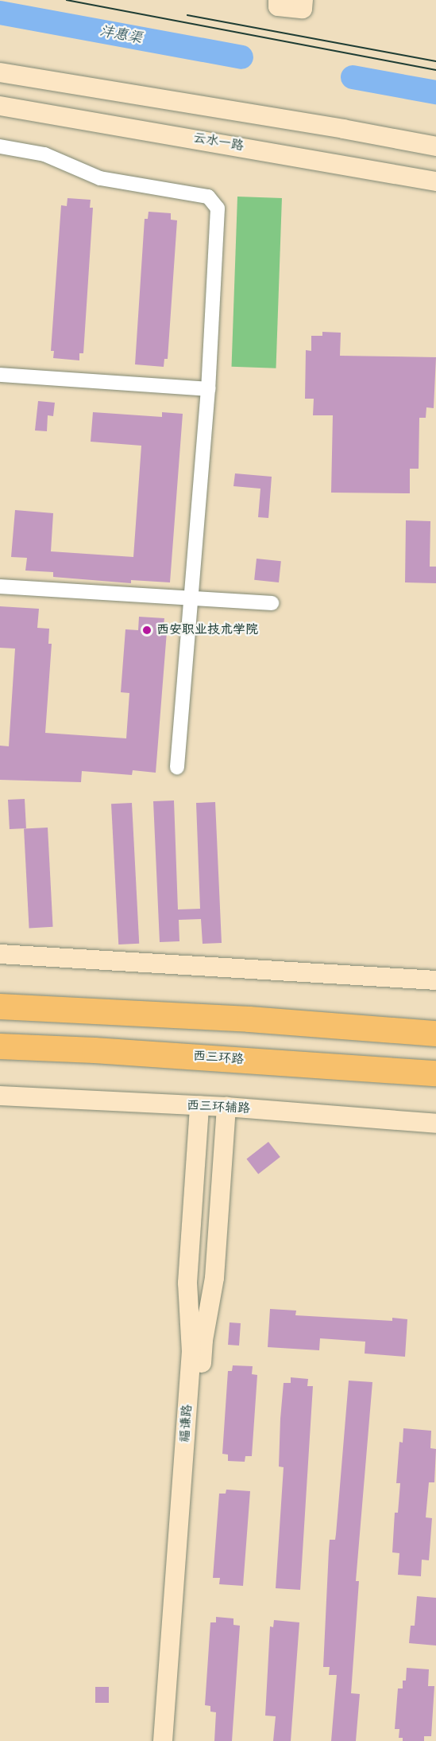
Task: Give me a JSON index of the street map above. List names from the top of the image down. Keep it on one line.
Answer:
{"streets":{"highway":["西三环路"],"street":["云水一路","西三环辅路","福谦路"]},"crossings":[["西三环辅路","福谦路"]],"water":["沣惠渠"],"places":["西安职业技术学院"]}
